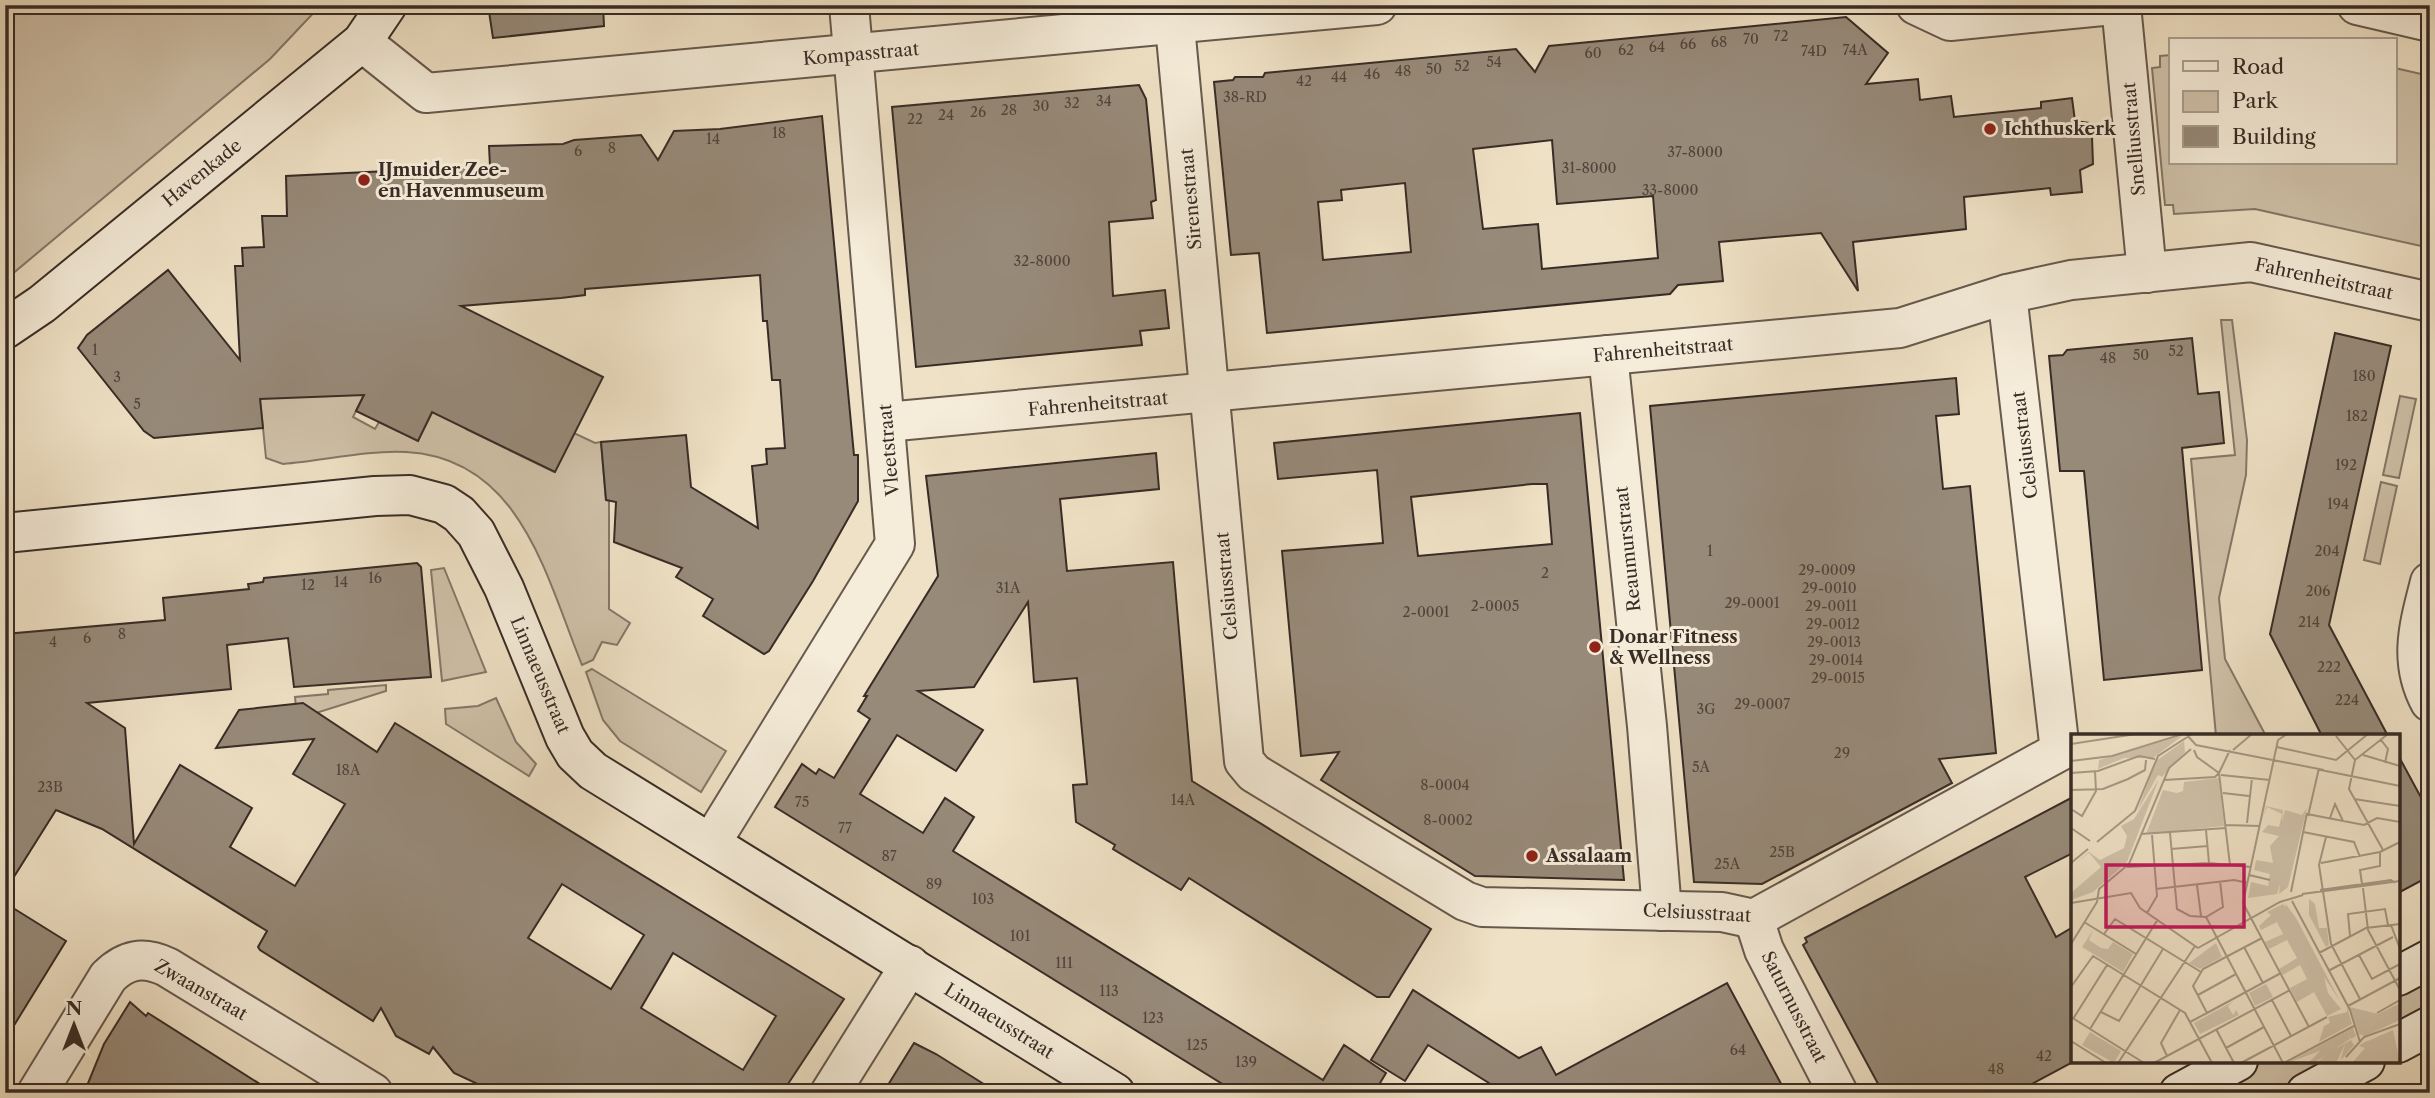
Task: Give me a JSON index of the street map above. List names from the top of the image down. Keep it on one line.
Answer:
{"streets":{"street":["Kompasstraat","Snelliusstraat","Havenkade","Sirenestraat","Fahrenheitstraat","Celsiusstraat","Vleetstraat","Reaumurstraat","Linnaeusstraat","Zwaanstraat","Saturnusstraat"]},"crossings":[["Kompasstraat","Havenkade"],["Kompasstraat","Sirenestraat"],["Kompasstraat","Vleetstraat"],["Snelliusstraat","Fahrenheitstraat"],["Sirenestraat","Fahrenheitstraat"],["Sirenestraat","Celsiusstraat"],["Fahrenheitstraat","Celsiusstraat"],["Fahrenheitstraat","Vleetstraat"],["Fahrenheitstraat","Reaumurstraat"],["Celsiusstraat","Reaumurstraat"],["Celsiusstraat","Saturnusstraat"],["Vleetstraat","Linnaeusstraat"]],"places":["Ichthuskerk","IJmuider Zee- en Havenmuseum","Donar Fitness & Wellness","Assalaam"],"house_numbers":["72","70","68","66","64","62","74A","74D","60","54","52","50","48","46","44","42","38-RD","34","32","30","28","26","24","22","18","14","8","6","37-8000","31-8000","33-8000","32-8000","1","52","50","48","180","3","5","182","192","194","1","204","29-0009","2","16","14","12","31A","29-0010","206","29-0001","2-0005","29-0011","2-0001","214","29-0012","8","6","4","29-0013","29-0014","222","29-0015","224","29-0007","3G","29","5A","18A","8-0004","23B","14A","75","8-0002","77","25B","87","25A","89","103","101","111","113","123","125","64","42","139","48"],"legend":["Road","Park","Building"],"north":"top"}
